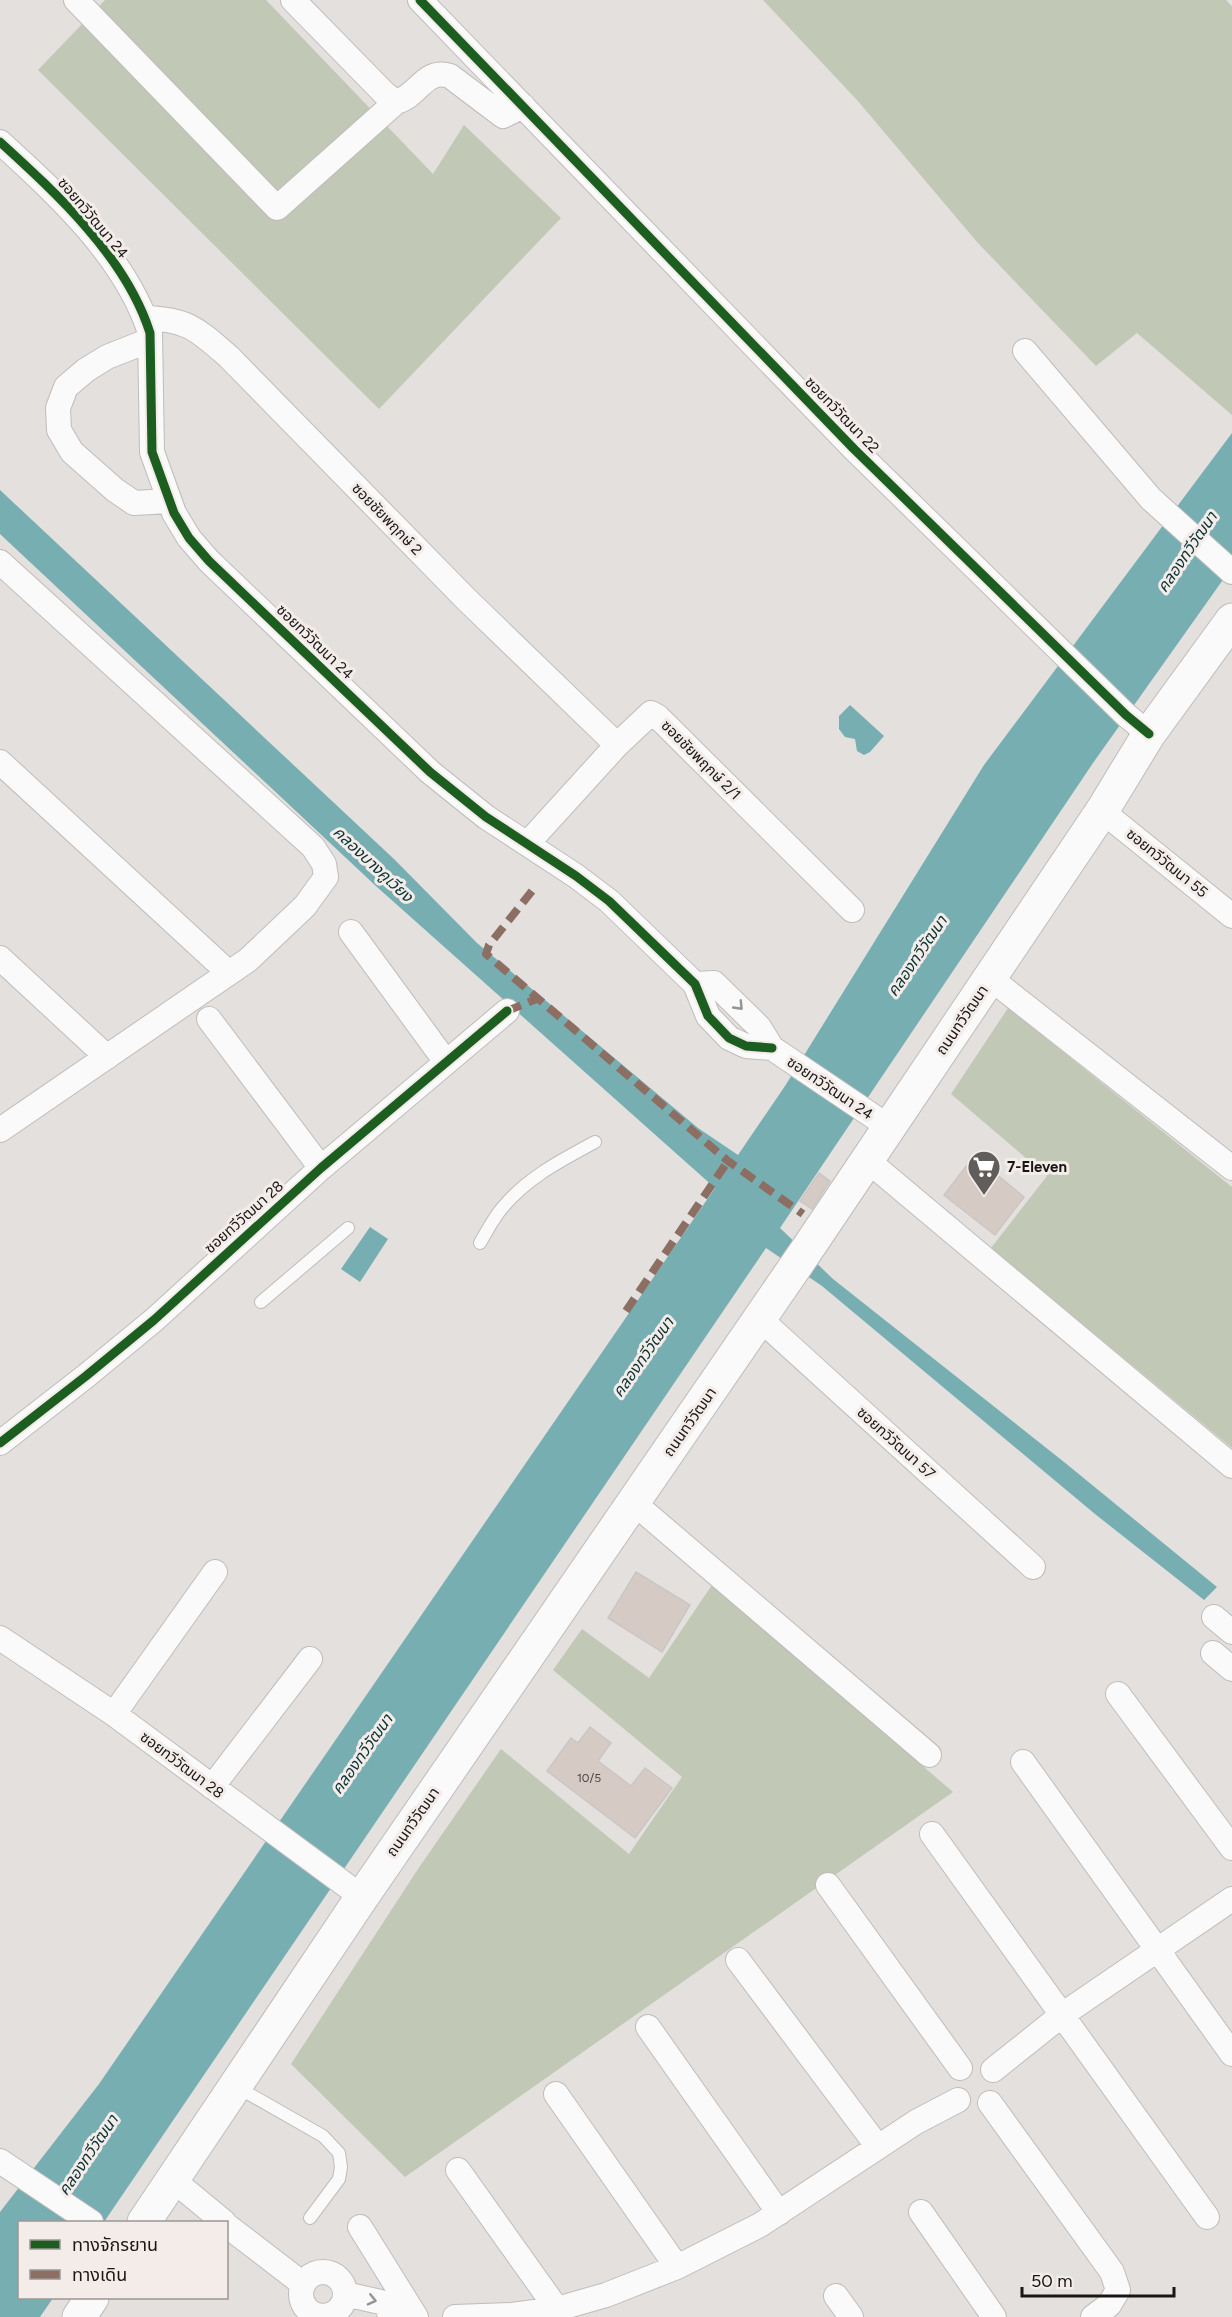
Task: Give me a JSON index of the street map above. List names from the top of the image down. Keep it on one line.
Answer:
{"streets":{"main road":["ถนนทวีวัฒนา"],"street":["ซอยทวีวัฒนา 24","ซอยทวีวัฒนา 22","ซอยชัยพฤกษ์ 2","ซอยชัยพฤกษ์ 2/1","ซอยทวีวัฒนา 55","ซอยทวีวัฒนา 28","ซอยทวีวัฒนา 57"]},"crossings":[["ซอยทวีวัฒนา 24","ซอยชัยพฤกษ์ 2"],["ซอยทวีวัฒนา 24","ซอยชัยพฤกษ์ 2/1"],["ซอยทวีวัฒนา 24","ถนนทวีวัฒนา"],["ซอยทวีวัฒนา 22","ถนนทวีวัฒนา"],["ซอยชัยพฤกษ์ 2","ซอยชัยพฤกษ์ 2/1"],["ซอยทวีวัฒนา 55","ถนนทวีวัฒนา"],["ถนนทวีวัฒนา","ซอยทวีวัฒนา 28"],["ถนนทวีวัฒนา","ซอยทวีวัฒนา 57"]],"water":["คลองทวีวัฒนา","คลองบางคูเวียง"],"places":{"supermarket":["7-Eleven"]},"house_numbers":["10/5"],"legend":["ทางจักรยาน","ทางเดิน"],"scale_bar":"50 m"}
